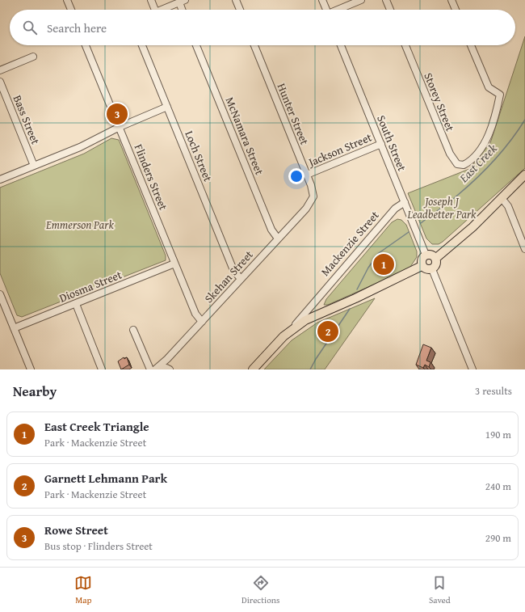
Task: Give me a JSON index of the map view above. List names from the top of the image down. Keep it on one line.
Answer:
{"streets":{"main road":["Mackenzie Street"],"street":["Storey Street","Hunter Street","Bass Street","McNamara Street","South Street","Jackson Street","Loch Street","Flinders Street","Skehan Street","Diosma Street"]},"crossings":[["Hunter Street","Jackson Street"],["Hunter Street","Skehan Street"],["McNamara Street","Skehan Street"],["South Street","Jackson Street"],["South Street","Mackenzie Street"],["Loch Street","Skehan Street"],["Flinders Street","Skehan Street"],["Flinders Street","Diosma Street"]],"water":["East Creek"],"parks":["Joseph J Leadbetter Park","Emmerson Park"],"page":{"search":"Search here","pins":["3","1","2"],"heading":["Nearby","3 results"],"list":[{"mark":"1","name":"East Creek Triangle","note":"Park · Mackenzie Street","value":"190 m"},{"mark":"2","name":"Garnett Lehmann Park","note":"Park · Mackenzie Street","value":"240 m"},{"mark":"3","name":"Rowe Street","note":"Bus stop · Flinders Street","value":"290 m"}],"nav":["Map","Directions","Saved"]}}
